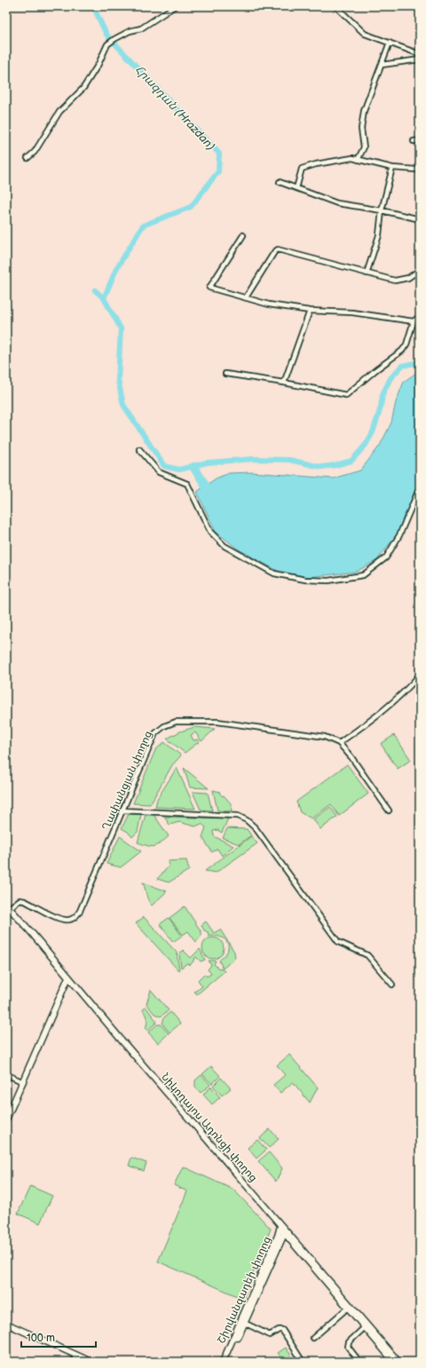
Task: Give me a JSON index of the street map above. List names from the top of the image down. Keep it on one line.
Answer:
{"streets":{"street":["Ղափանցյան փողոց","Նիկողայոս Ադոնցի փողոց","Շիրվանզադեի փողոց"]},"crossings":[["Ղափանցյան փողոց","Նիկողայոս Ադոնցի փողոց"],["Նիկողայոս Ադոնցի փողոց","Շիրվանզադեի փողոց"]],"water":["Հրազդան (Hrazdan)"],"scale_bar":"100 m"}
